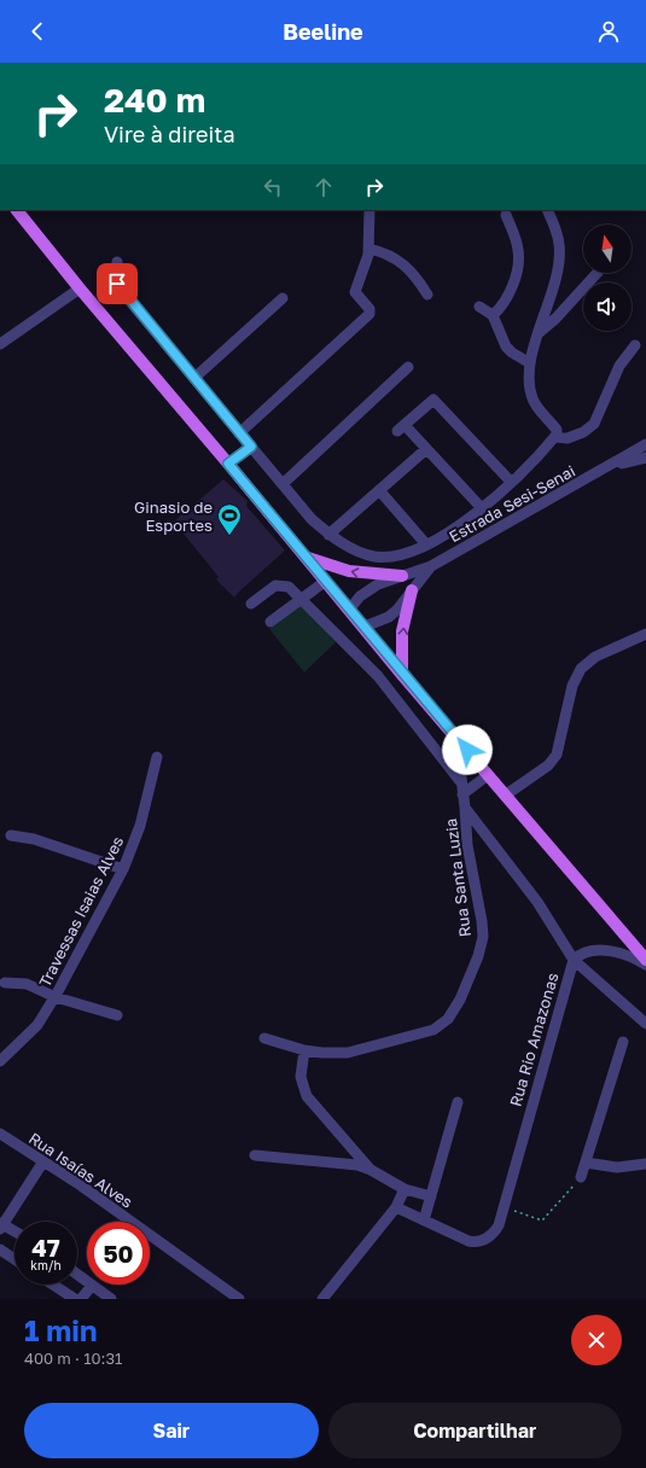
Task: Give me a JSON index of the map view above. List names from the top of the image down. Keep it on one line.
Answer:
{"streets":{"street":["Estrada Sesi-Senai","Rua Santa Luzia","Travessas Isaias Alves","Rua Rio Amazonas","Rua Isaías Alves"]},"crossings":[["Rua Santa Luzia","Rua Rio Amazonas"]],"places":{"sports":["Ginasio de Esportes"]},"north":"top","page":{"header":"Beeline","turn":["240 m","Vire à direita"],"speed":"47 km/h","limit":"50","heading":["1 min","400 m · 10:31"],"buttons":["Sair","Compartilhar"]}}
